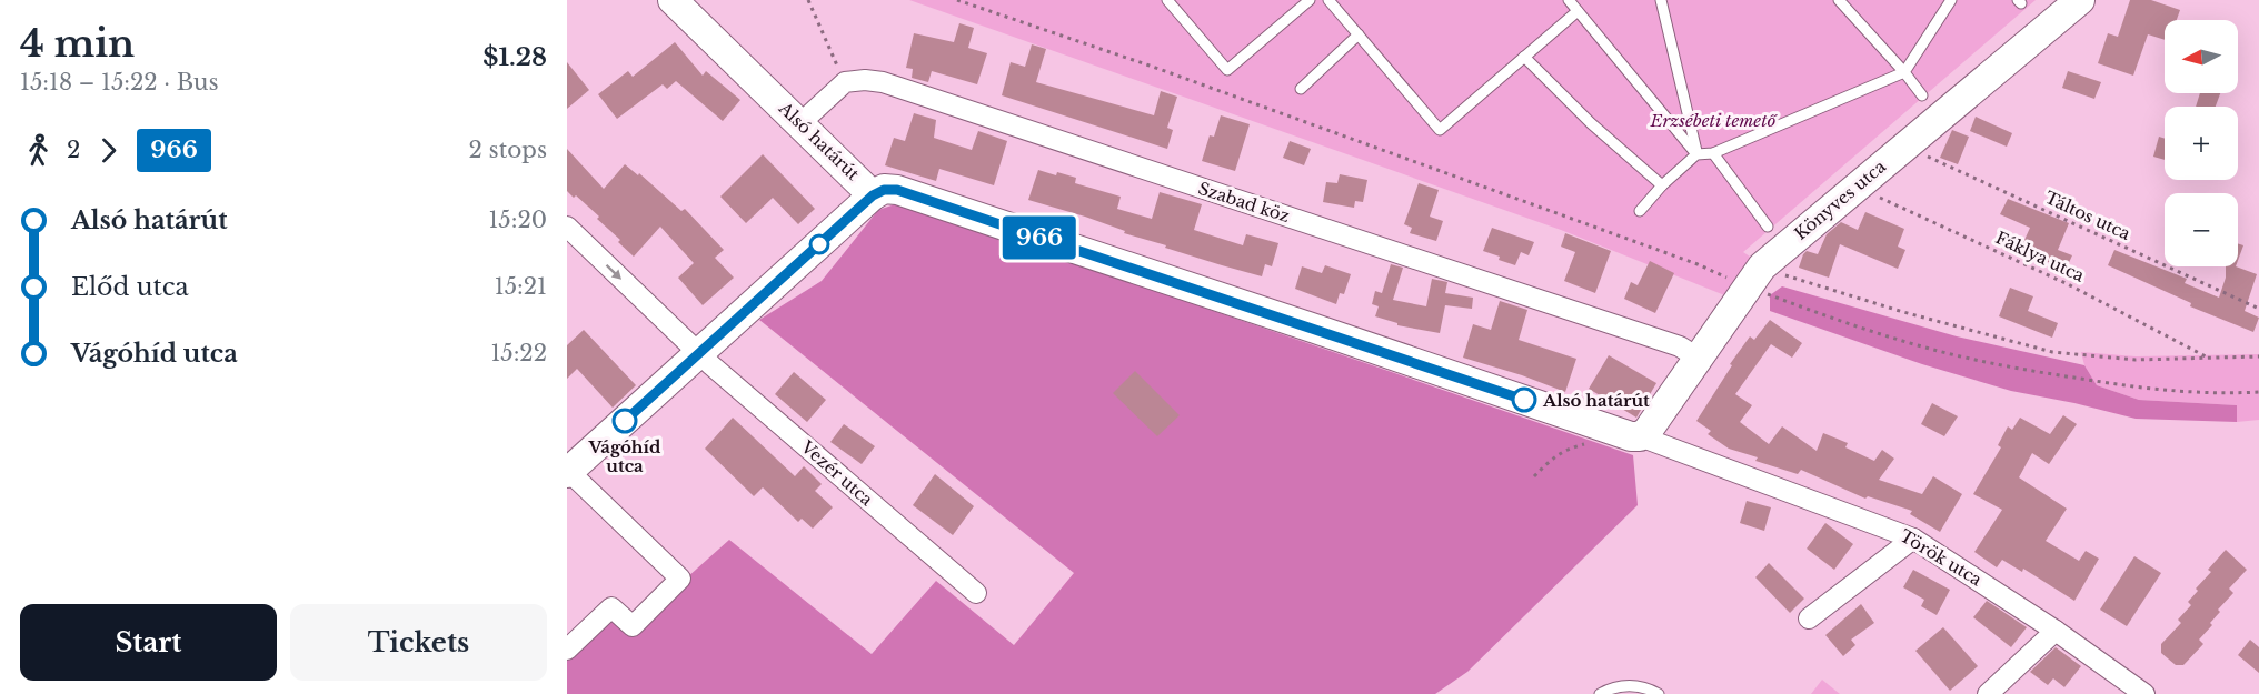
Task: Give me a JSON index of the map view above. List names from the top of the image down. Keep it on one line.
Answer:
{"streets":{"street":["Alsó határút","Könyves utca","Szabad köz","Vezér utca","Török utca"],"path":["Táltos utca","Fáklya utca"]},"crossings":[["Alsó határút","Könyves utca"],["Alsó határút","Török utca"],["Könyves utca","Szabad köz"],["Könyves utca","Táltos utca"],["Könyves utca","Fáklya utca"],["Könyves utca","Török utca"]],"parks":["Erzsébeti temető"],"places":["Alsó határút","Vágóhíd utca"],"lines":["bus line 966"],"north":"left","page":{"heading":["4 min","15:18 – 15:22 · Bus","$1.28"],"on_map":"966","map_buttons":["+","−"],"legs":["2","966","2 stops"],"list":[{"name":"Alsó határút","value":"15:20"},{"name":"Előd utca","value":"15:21"},{"name":"Vágóhíd utca","value":"15:22"}],"buttons":["Start","Tickets"]}}
